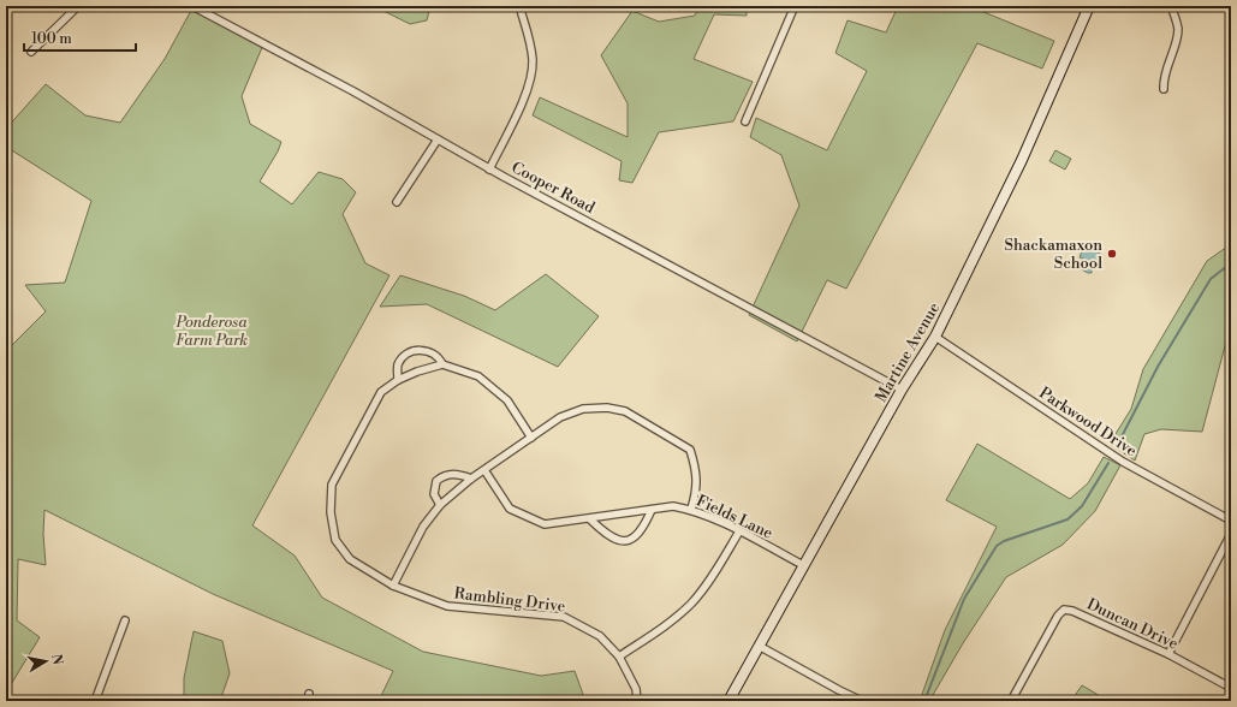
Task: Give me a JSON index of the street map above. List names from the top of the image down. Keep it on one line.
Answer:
{"streets":{"main road":["Martine Avenue"],"street":["Cooper Road","Parkwood Drive","Fields Lane","Rambling Drive","Duncan Drive"]},"crossings":[["Cooper Road","Martine Avenue"],["Martine Avenue","Parkwood Drive"],["Martine Avenue","Fields Lane"]],"parks":["Ponderosa Farm Park"],"places":["Shackamaxon School"],"scale_bar":"100 m","north":"right"}
